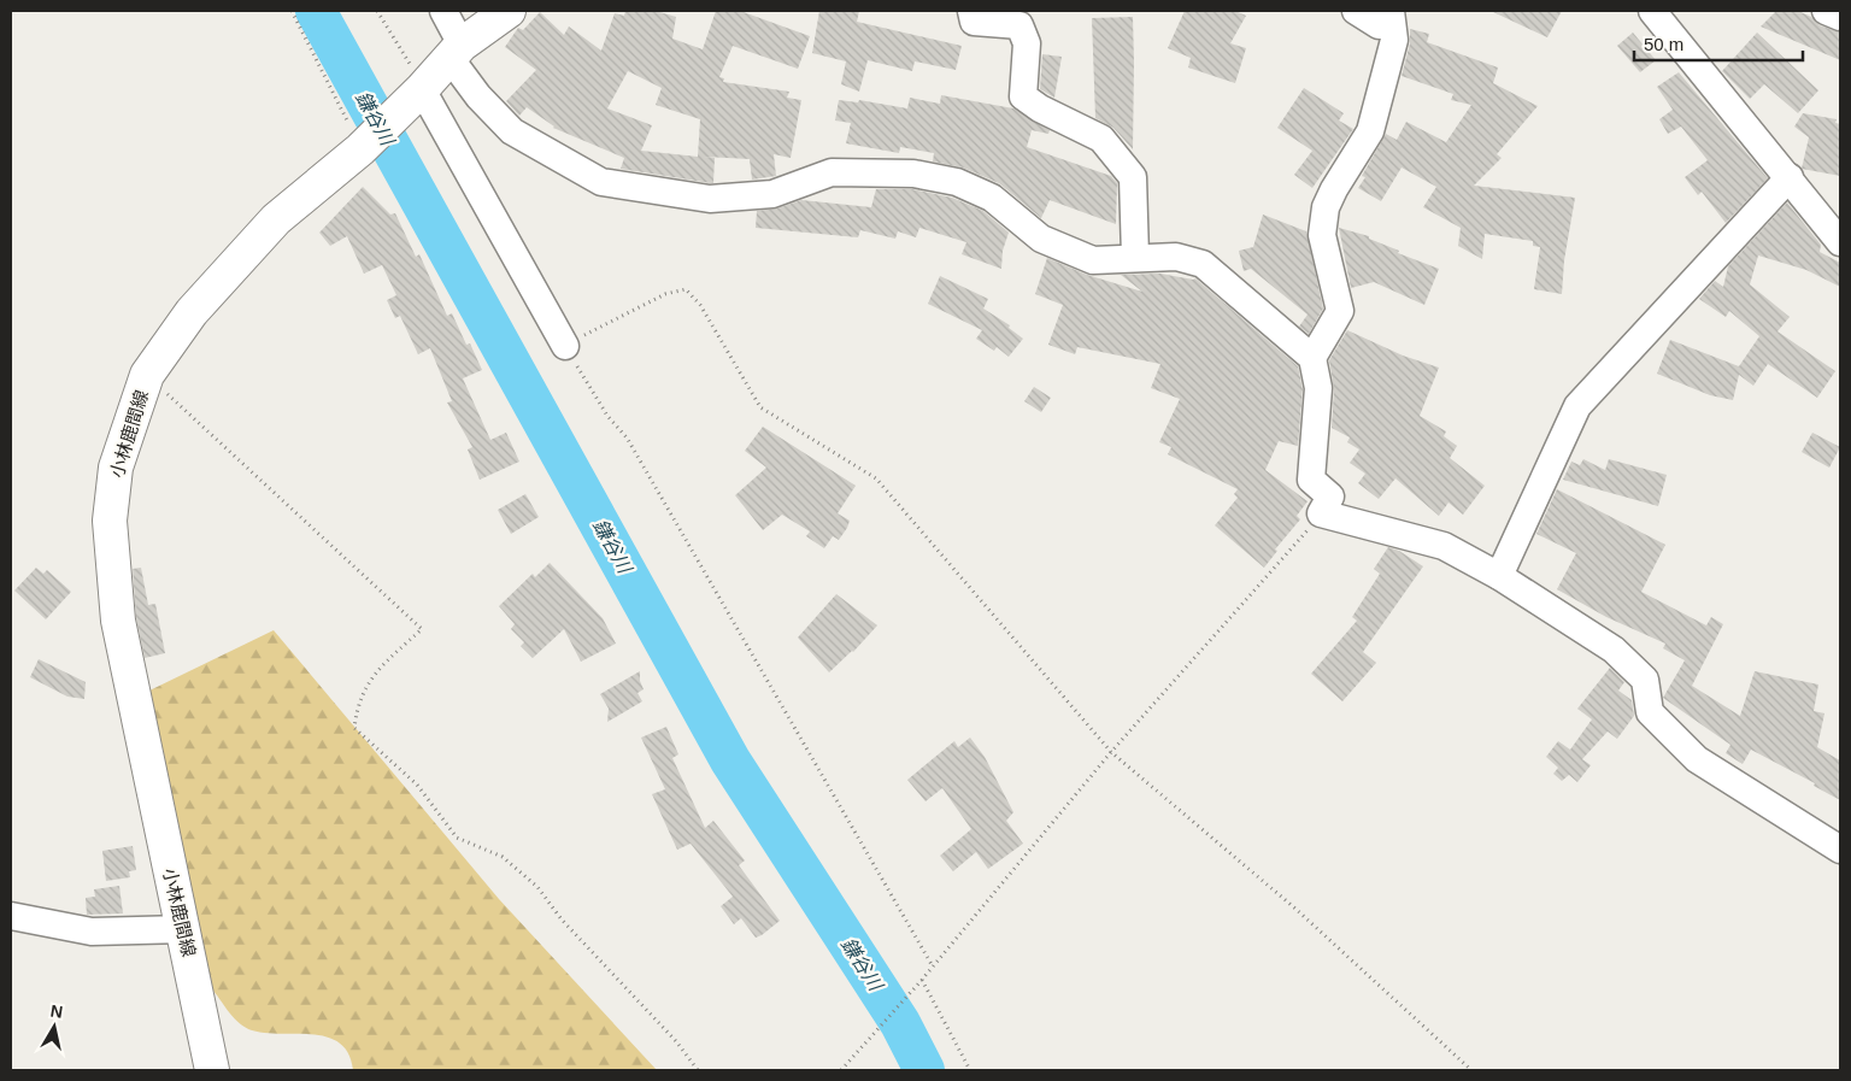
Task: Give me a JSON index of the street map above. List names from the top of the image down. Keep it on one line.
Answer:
{"streets":{"main road":["小林鹿間線"]},"water":["鎌谷川"],"scale_bar":"50 m","north":"top"}
